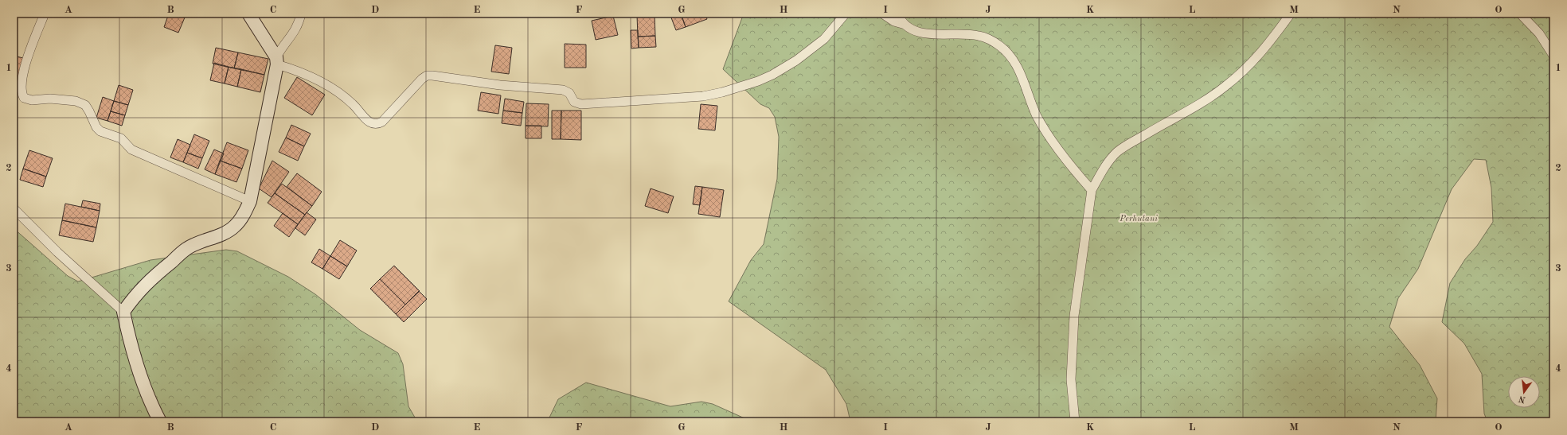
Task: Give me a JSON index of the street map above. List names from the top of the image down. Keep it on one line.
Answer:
{"parks":["Perhutani"],"north":"bottom","grid":{"columns":["A","B","C","D","E","F","G","H","I","J","K","L","M","N","O"],"rows":["1","2","3","4"]}}
